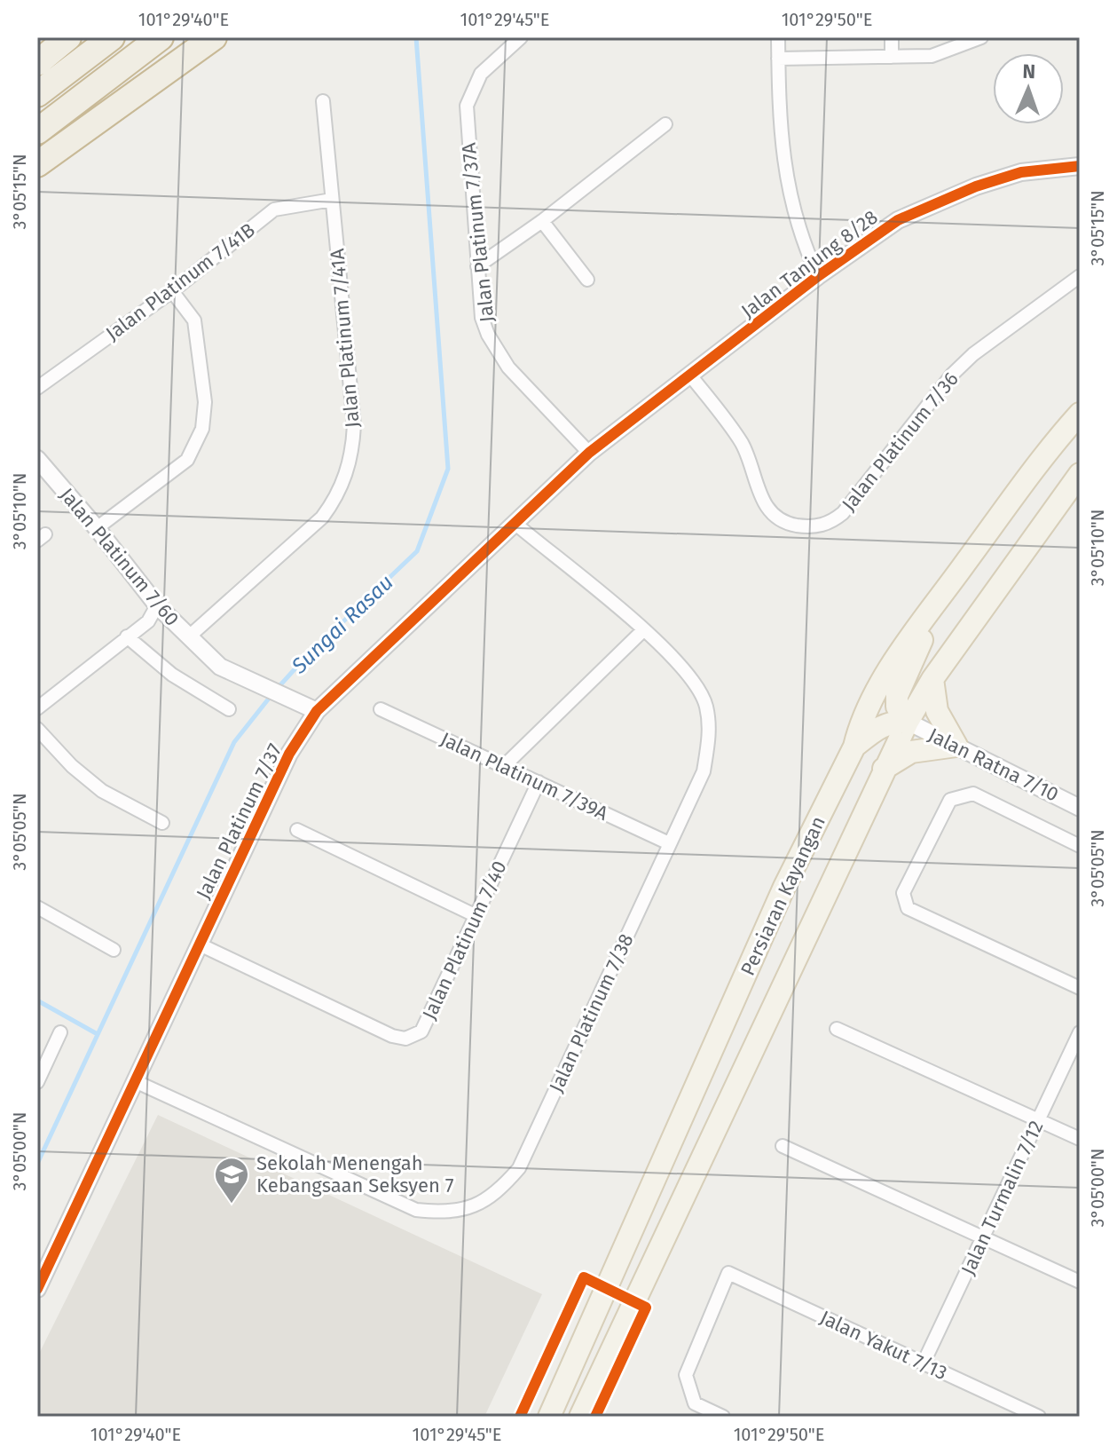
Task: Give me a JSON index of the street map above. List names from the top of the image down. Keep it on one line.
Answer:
{"streets":{"main road":["Persiaran Kayangan"],"street":["Jalan Platinum 7/37A","Jalan Tanjung 8/28","Jalan Platinum 7/41B","Jalan Platinum 7/41A","Jalan Platinum 7/36","Jalan Platinum 7/60","Jalan Ratna 7/10","Jalan Platinum 7/39A","Jalan Platinum 7/37","Jalan Platinum 7/40","Jalan Platinum 7/38","Jalan Turmalin 7/12","Jalan Yakut 7/13"]},"crossings":[["Jalan Platinum 7/37A","Jalan Tanjung 8/28"],["Jalan Platinum 7/37A","Jalan Platinum 7/37"],["Jalan Tanjung 8/28","Jalan Platinum 7/36"],["Jalan Tanjung 8/28","Jalan Platinum 7/37"],["Jalan Platinum 7/41B","Jalan Platinum 7/41A"],["Jalan Platinum 7/41A","Jalan Platinum 7/60"],["Jalan Platinum 7/60","Jalan Platinum 7/37"],["Jalan Ratna 7/10","Persiaran Kayangan"],["Jalan Platinum 7/39A","Jalan Platinum 7/40"],["Jalan Platinum 7/39A","Jalan Platinum 7/38"],["Jalan Platinum 7/37","Jalan Platinum 7/40"],["Jalan Platinum 7/37","Jalan Platinum 7/38"],["Jalan Turmalin 7/12","Jalan Yakut 7/13"]],"water":["Sungai Rasau"],"places":{"school or university":["Sekolah Menengah Kebangsaan Seksyen 7"]},"north":"top","coordinates":["101°29'40\"E","101°29'45\"E","101°29'50\"E","3°05'15\"N","3°05'10\"N","3°05'05\"N","3°05'00\"N"]}
